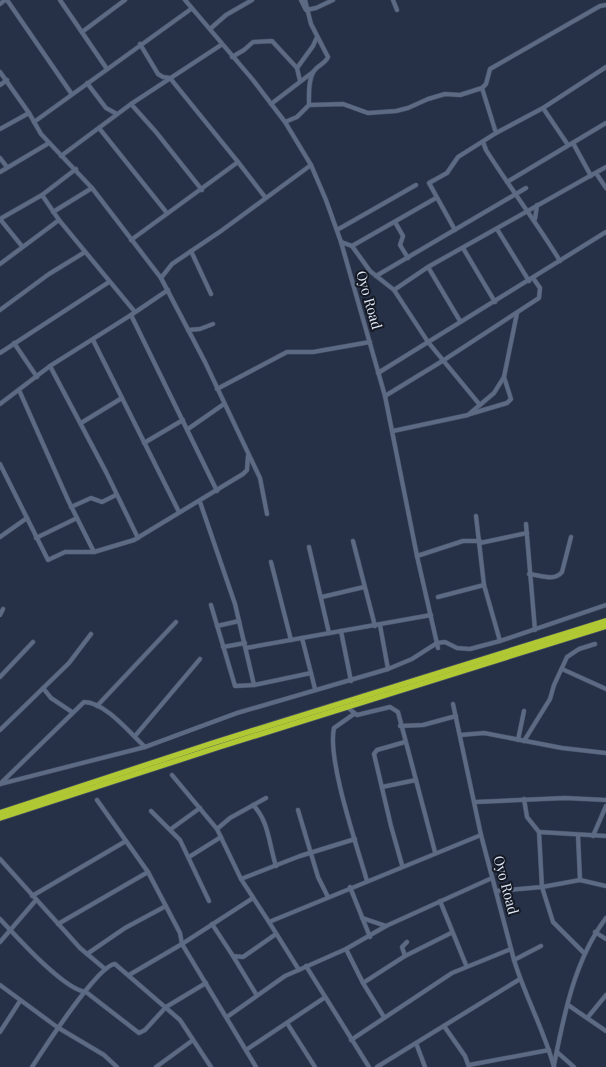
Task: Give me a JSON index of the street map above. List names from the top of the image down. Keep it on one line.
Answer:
{"streets":{"street":["Oyo Road"]}}
